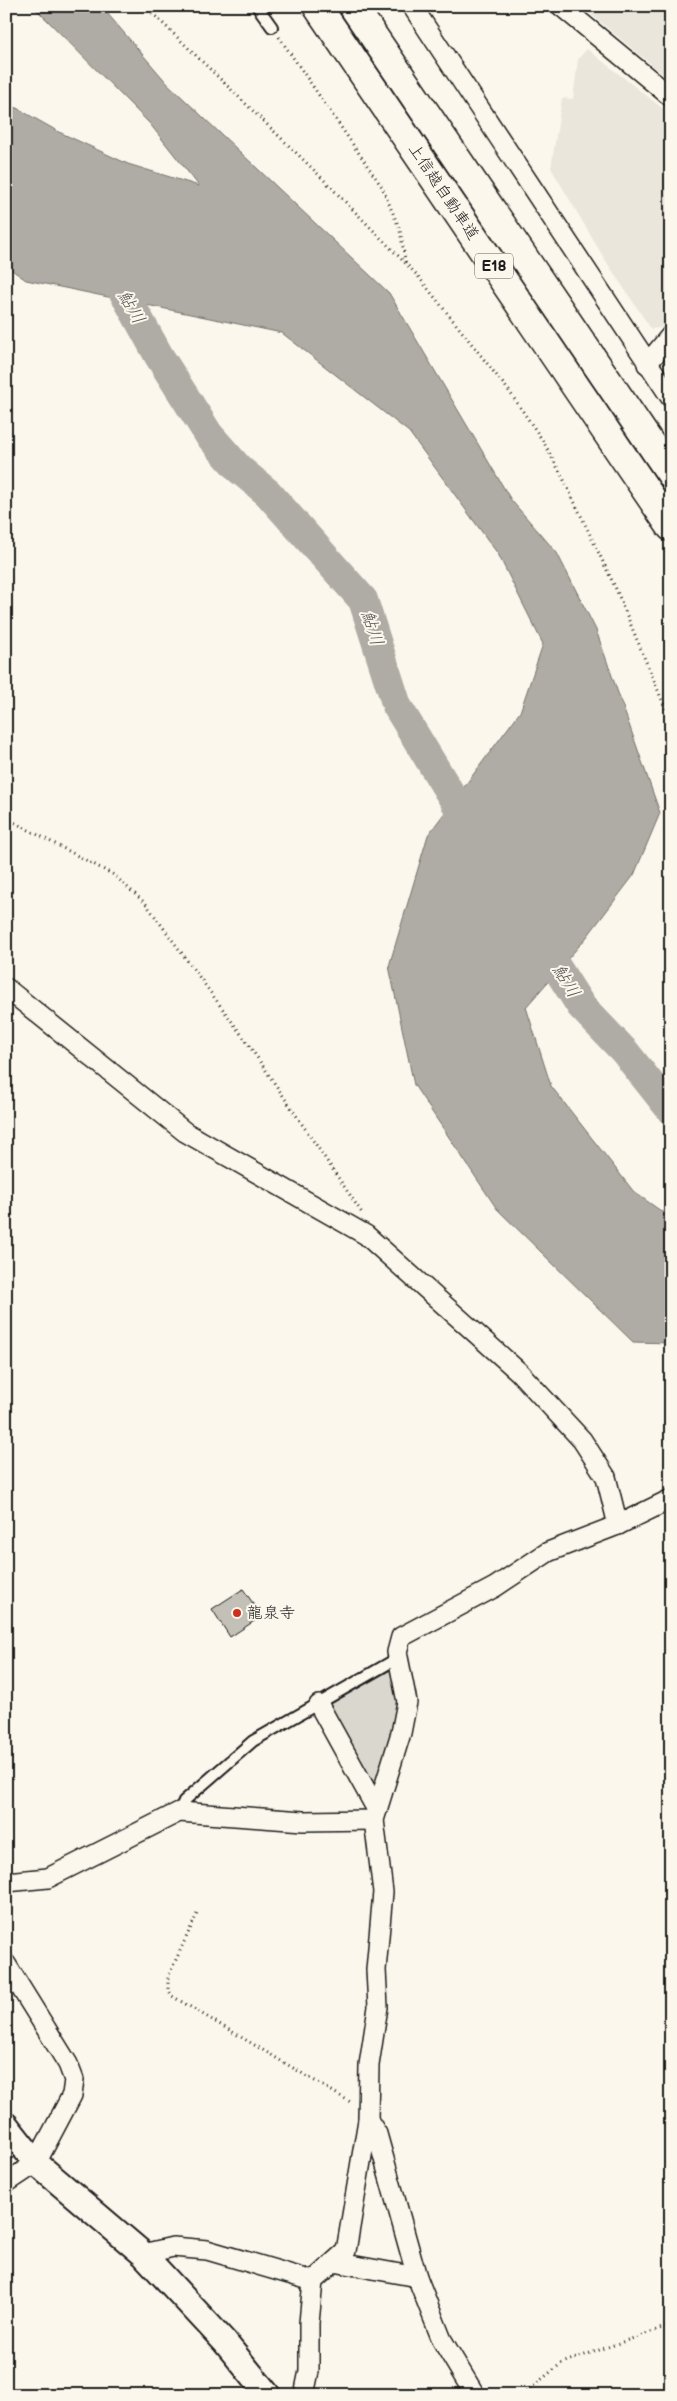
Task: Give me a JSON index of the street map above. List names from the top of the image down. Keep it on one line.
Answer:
{"streets":{"highway":["上信越自動車道","E18"]},"water":["鮎川"],"places":["龍泉寺"]}
